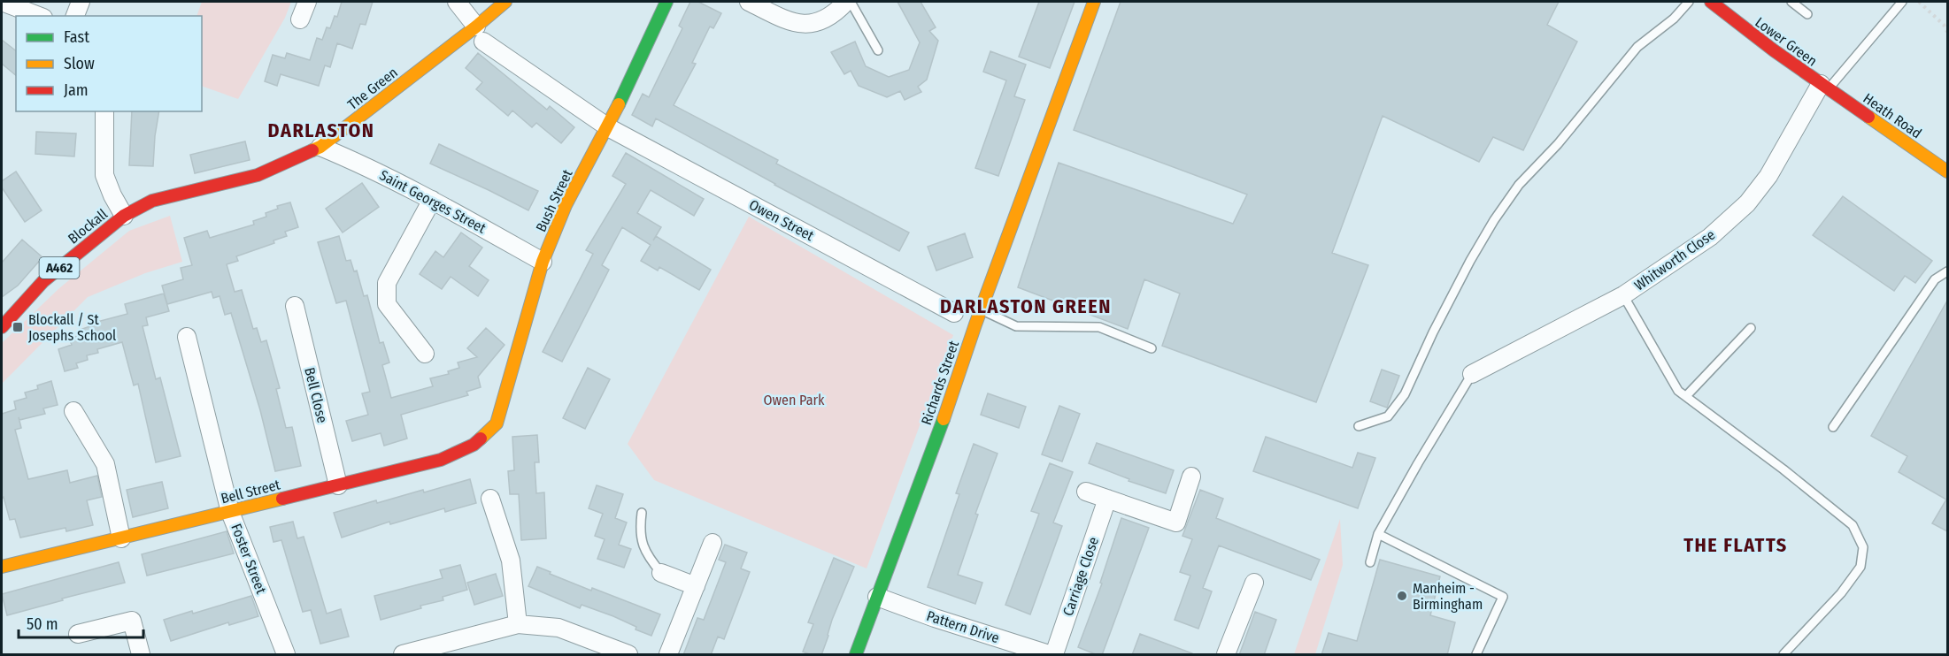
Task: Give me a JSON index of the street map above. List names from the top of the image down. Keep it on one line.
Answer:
{"streets":{"street":["Lower Green","The Green","Heath Road","Bush Street","Saint Georges Street","Owen Street","Blockall","Whitworth Close","A462","Richards Street","Bell Close","Bell Street","Foster Street","Carriage Close","Pattern Drive"]},"crossings":[["Lower Green","Heath Road"],["Lower Green","Whitworth Close"],["The Green","Saint Georges Street"],["The Green","Owen Street"],["The Green","Blockall"],["Heath Road","Whitworth Close"],["Bush Street","Saint Georges Street"],["Bush Street","Owen Street"],["Bush Street","Bell Street"],["Richards Street","Pattern Drive"],["Bell Close","Bell Street"],["Bell Street","Foster Street"]],"districts":["DARLASTON","DARLASTON GREEN","THE FLATTS"],"parks":["Owen Park"],"places":{"transit":["Blockall / St Josephs School"],"other":["Manheim - Birmingham"]},"legend":["Fast","Slow","Jam"],"scale_bar":"50 m"}
